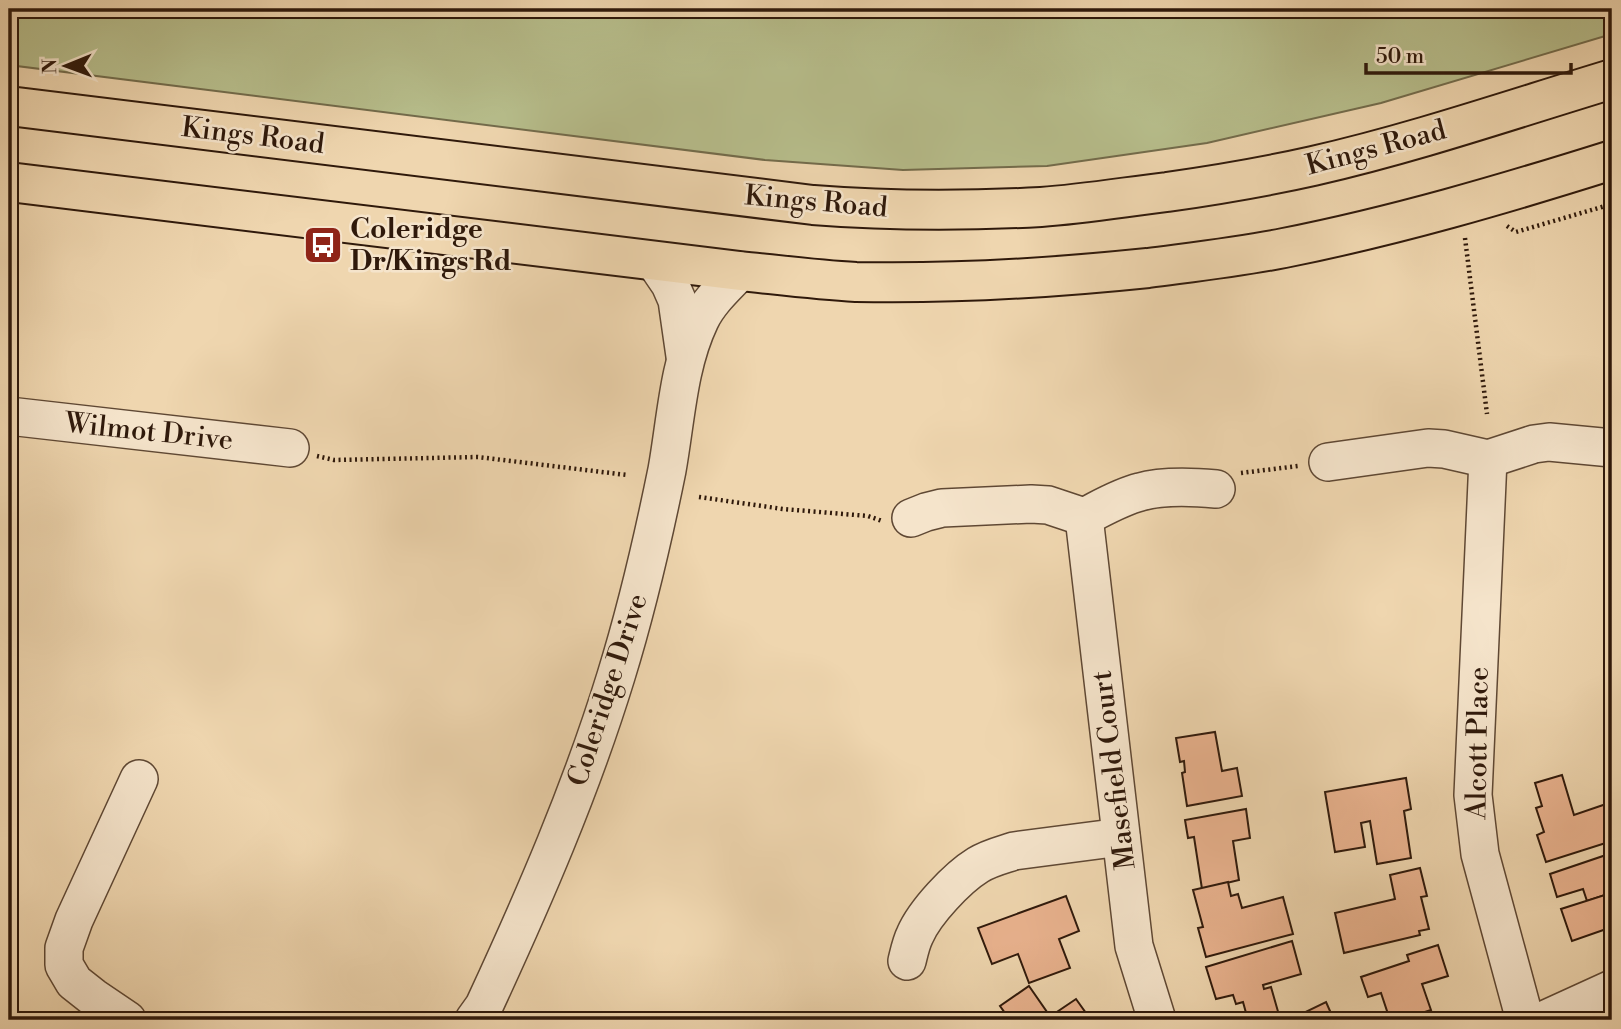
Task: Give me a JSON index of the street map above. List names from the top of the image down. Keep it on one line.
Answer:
{"streets":{"main road":["Kings Road"],"street":["Wilmot Drive","Coleridge Drive","Alcott Place","Masefield Court"]},"places":{"bus stop":["Coleridge Dr/Kings Rd"]},"scale_bar":"50 m","north":"left"}
